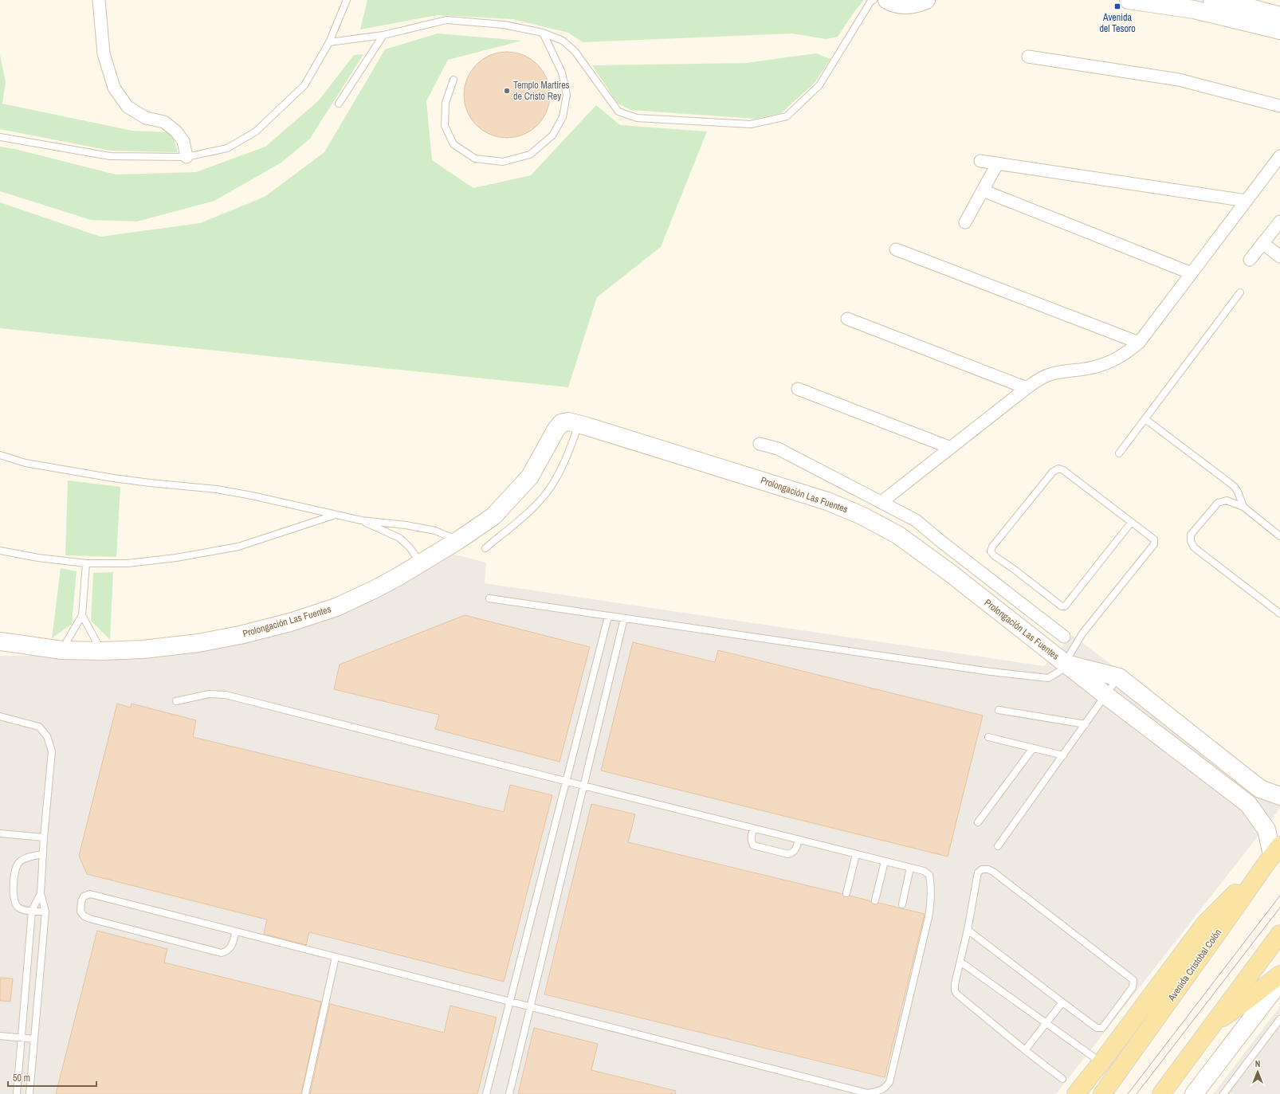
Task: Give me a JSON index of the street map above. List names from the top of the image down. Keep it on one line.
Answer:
{"streets":{"main road":["Avenida Cristóbal Colón"],"street":["Prolongación Las Fuentes"]},"crossings":[["Prolongación Las Fuentes","Avenida Cristóbal Colón"]],"places":{"transit":["Avenida del Tesoro"],"other":["Templo Martires de Cristo Rey"]},"scale_bar":"50 m","north":"top"}
